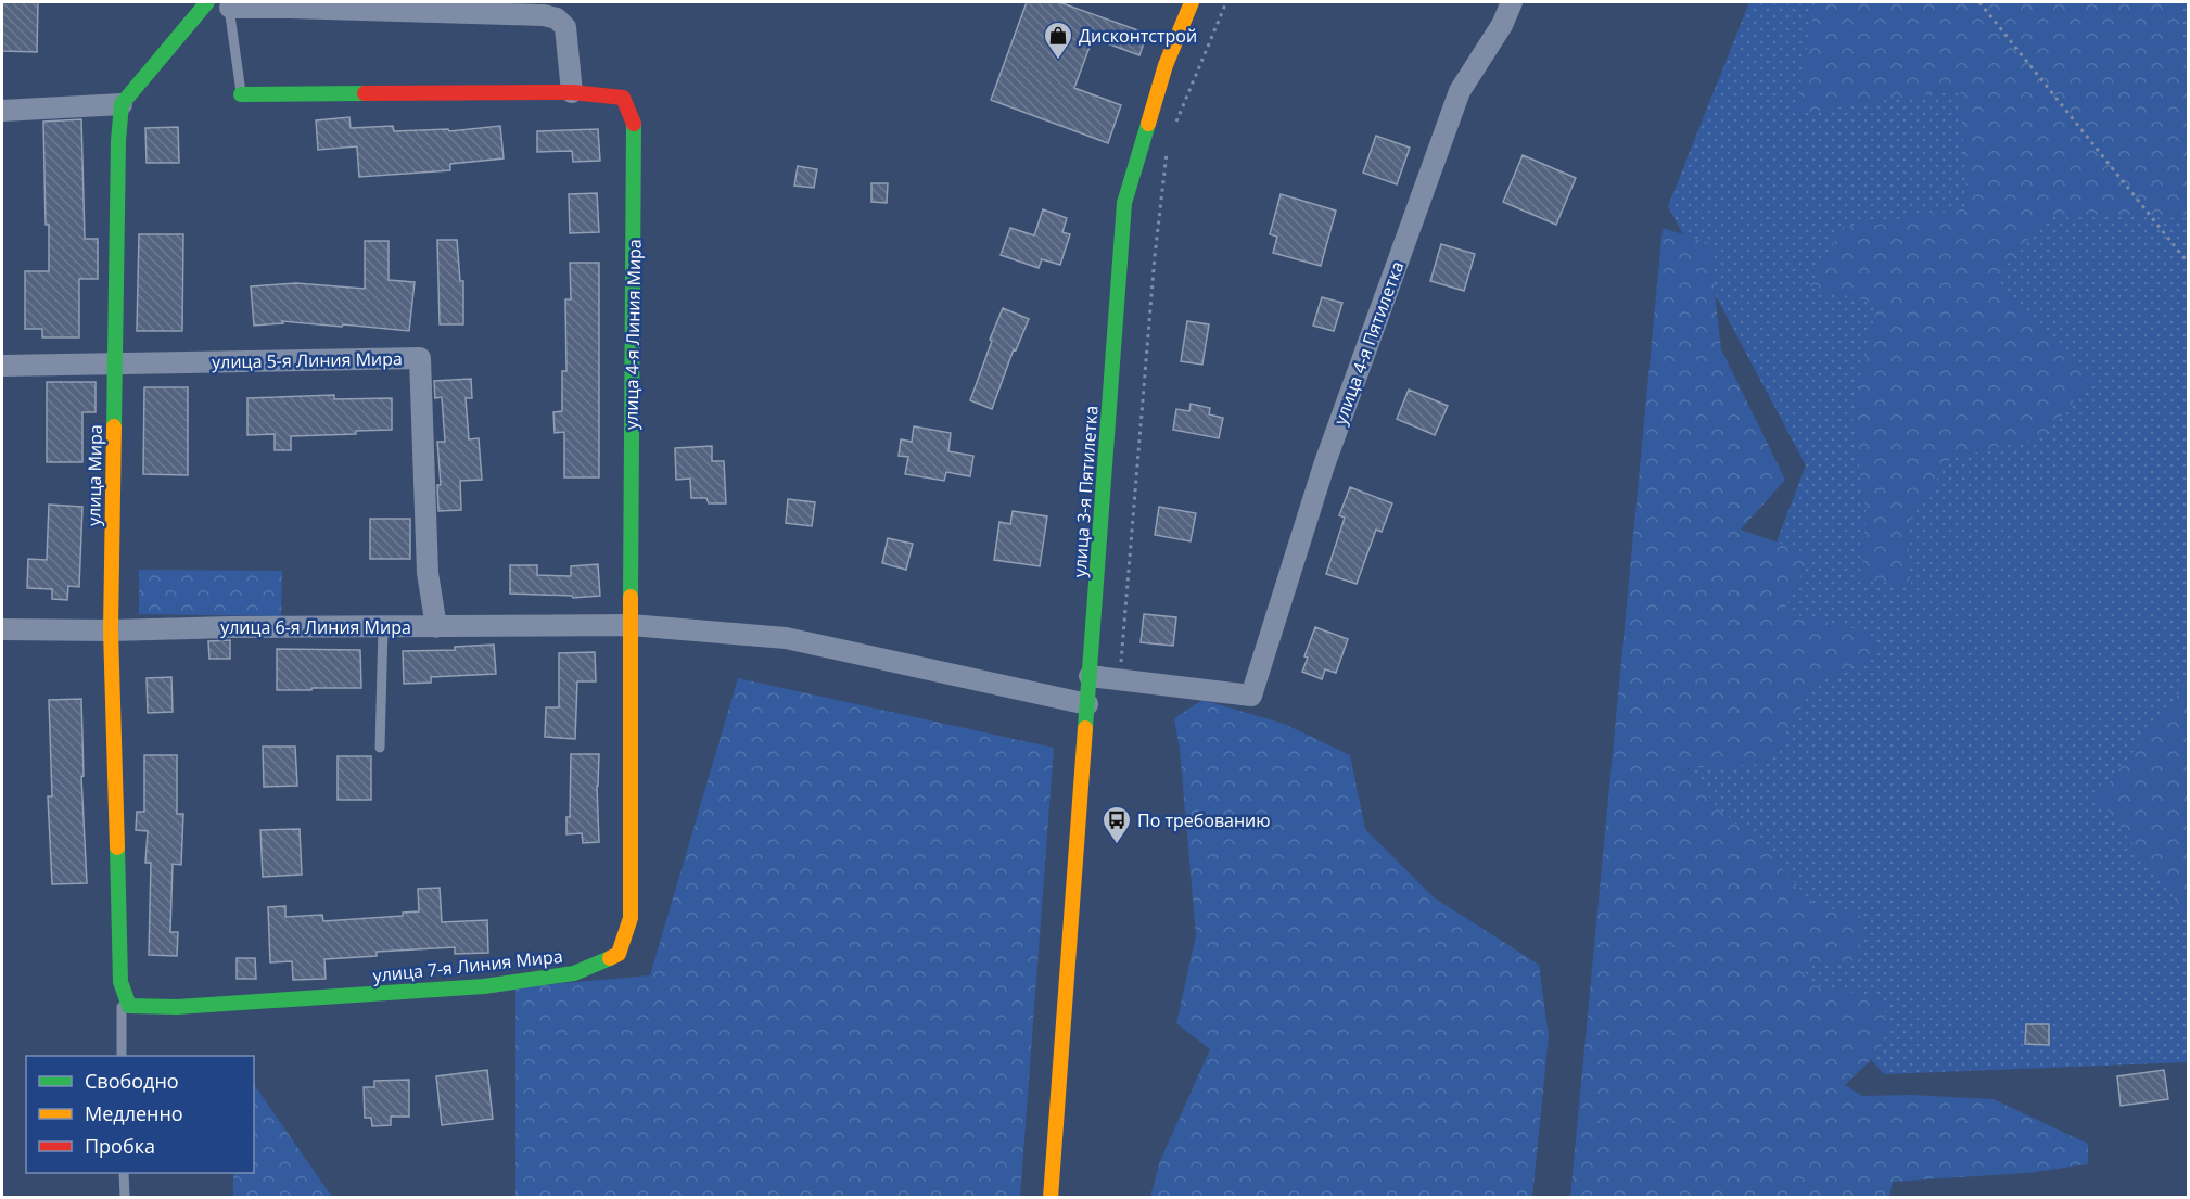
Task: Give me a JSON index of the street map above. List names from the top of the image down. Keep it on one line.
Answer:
{"streets":{"street":["улица 4-я Линия Мира","улица 4-я Пятилетка","улица 5-я Линия Мира","улица Мира","улица 3-я Пятилетка","улица 6-я Линия Мира","улица 7-я Линия Мира"]},"crossings":[["улица 4-я Линия Мира","улица 6-я Линия Мира"],["улица 4-я Линия Мира","улица 7-я Линия Мира"],["улица 5-я Линия Мира","улица Мира"],["улица 5-я Линия Мира","улица 6-я Линия Мира"],["улица Мира","улица 6-я Линия Мира"],["улица Мира","улица 7-я Линия Мира"],["улица 3-я Пятилетка","улица 6-я Линия Мира"],["улица 6-я Линия Мира","улица 7-я Линия Мира"]],"places":{"shop":["Дисконтстрой"],"bus stop":["По требованию"]},"legend":["Свободно","Медленно","Пробка"]}
